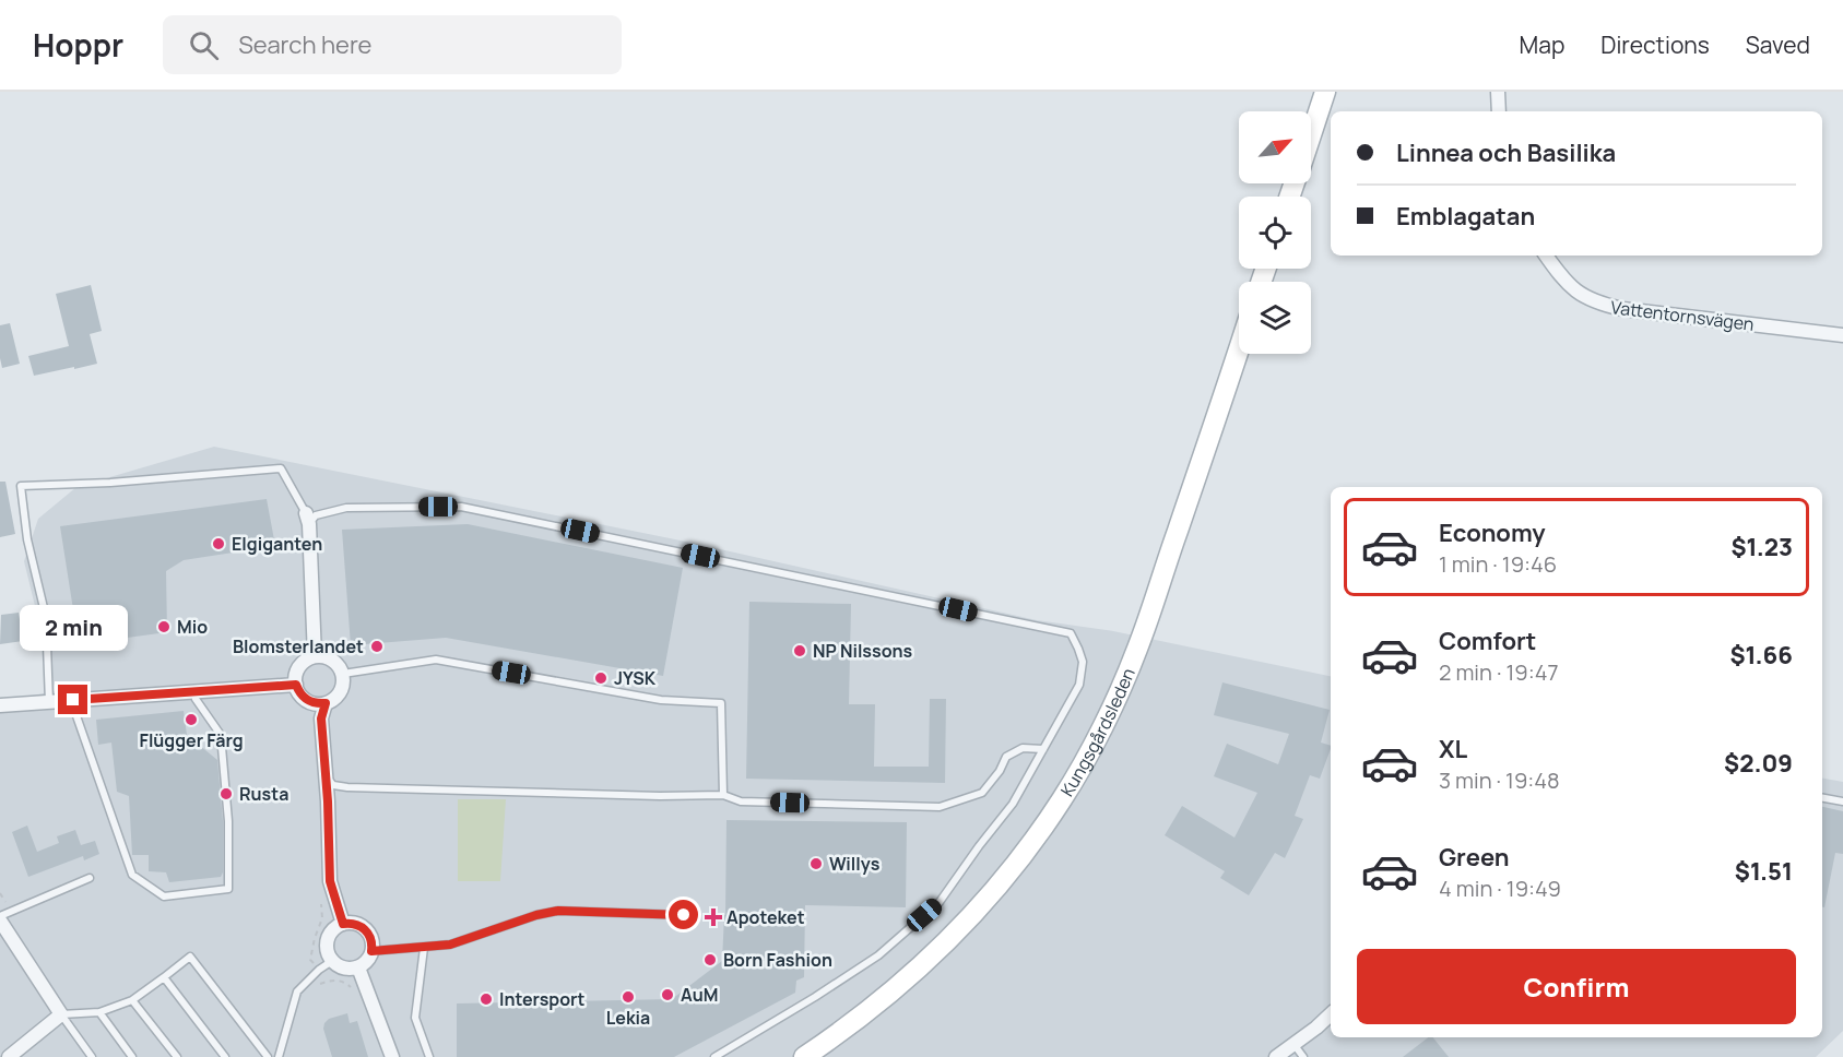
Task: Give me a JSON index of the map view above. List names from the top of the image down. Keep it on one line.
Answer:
{"streets":{"main road":["Kungsgårdsleden"],"street":["Vattentornsvägen"]},"places":{"other":["Elgiganten","Mio","Blomsterlandet","NP Nilssons","JYSK","Flügger Färg","Rusta","Willys","Born Fashion","AuM","Lekia","Intersport"],"health":["Apoteket"]},"north":"top right","page":{"header":"Hoppr","search":"Search here","nav":["Map","Directions","Saved"],"banner":["Linnea och Basilika","Emblagatan"],"list":[{"name":"Economy","note":"1 min · 19:46","value":"$1.23"},{"name":"Comfort","note":"2 min · 19:47","value":"$1.66"},{"name":"XL","note":"3 min · 19:48","value":"$2.09"},{"name":"Green","note":"4 min · 19:49","value":"$1.51"}],"bubble":"2 min","buttons":"Confirm"}}
